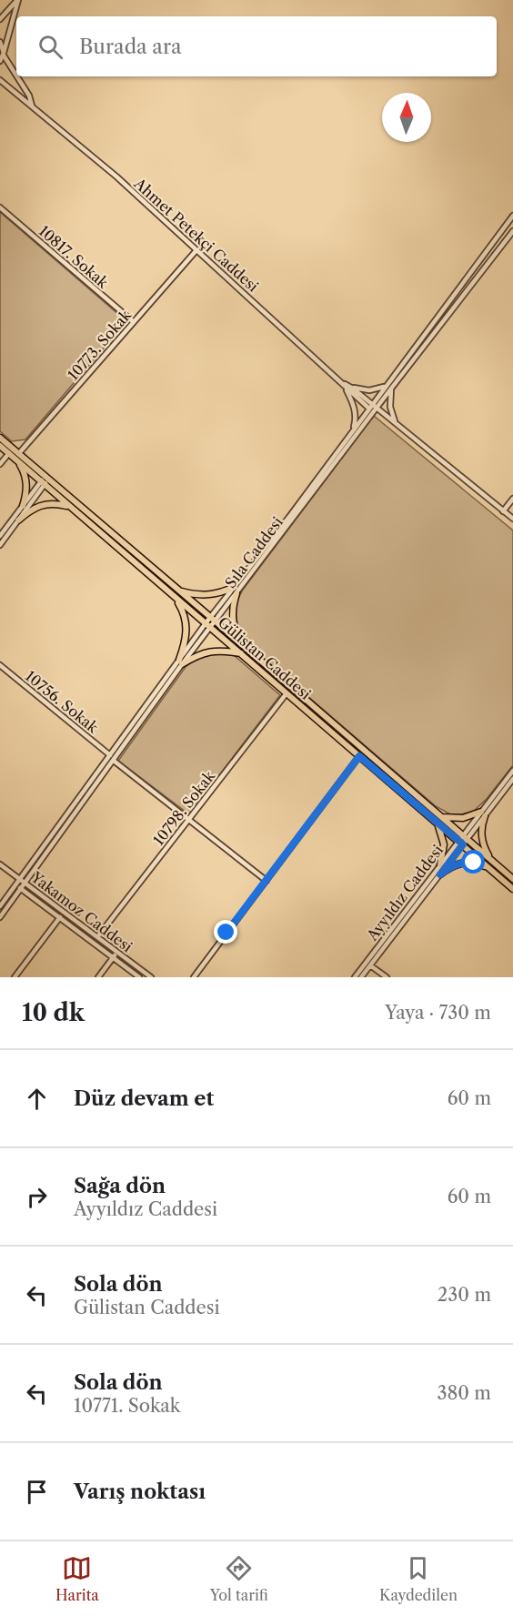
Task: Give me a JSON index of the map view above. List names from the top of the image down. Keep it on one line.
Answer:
{"streets":{"main road":["Gülistan Caddesi"],"street":["Ahmet Petekçi Caddesi","10817. Sokak","10773. Sokak","Sıla Caddesi","10756. Sokak","10798. Sokak","Ayyıldız Caddesi","Yakamoz Caddesi"]},"crossings":[["Ahmet Petekçi Caddesi","10773. Sokak"],["Ahmet Petekçi Caddesi","Sıla Caddesi"],["10817. Sokak","10773. Sokak"],["10773. Sokak","Gülistan Caddesi"],["Sıla Caddesi","Gülistan Caddesi"],["Gülistan Caddesi","10798. Sokak"],["Gülistan Caddesi","Ayyıldız Caddesi"],["10798. Sokak","Yakamoz Caddesi"]],"north":"top","page":{"search":"Burada ara","heading":["10 dk","Yaya · 730 m"],"list":[["Düz devam et","60 m"],["Sağa dön","Ayyıldız Caddesi","60 m"],["Sola dön","Gülistan Caddesi","230 m"],["Sola dön","10771. Sokak","380 m"],"Varış noktası"],"nav":["Harita","Yol tarifi","Kaydedilen"]}}
